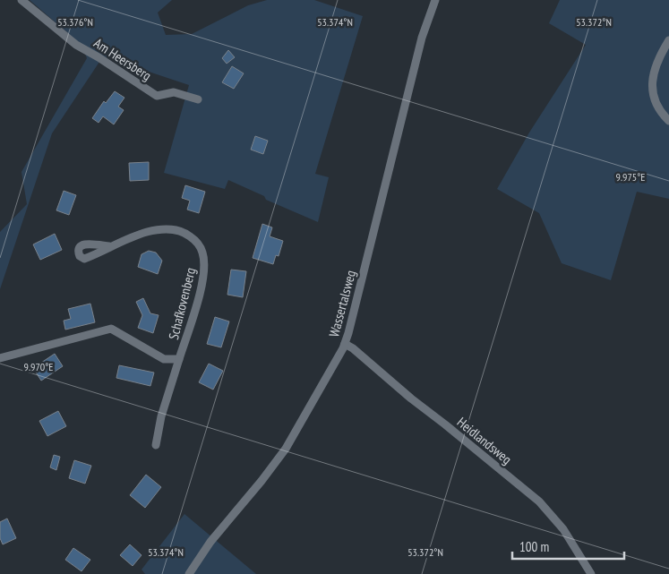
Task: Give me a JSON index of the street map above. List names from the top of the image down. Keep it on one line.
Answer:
{"streets":{"street":["Am Heersberg","Schafkovenberg","Wassertalsweg","Heidlandsweg"]},"crossings":[["Wassertalsweg","Heidlandsweg"]],"scale_bar":"100 m","coordinates":["53.376°N","53.374°N","53.372°N","9.975°E","9.970°E"]}
